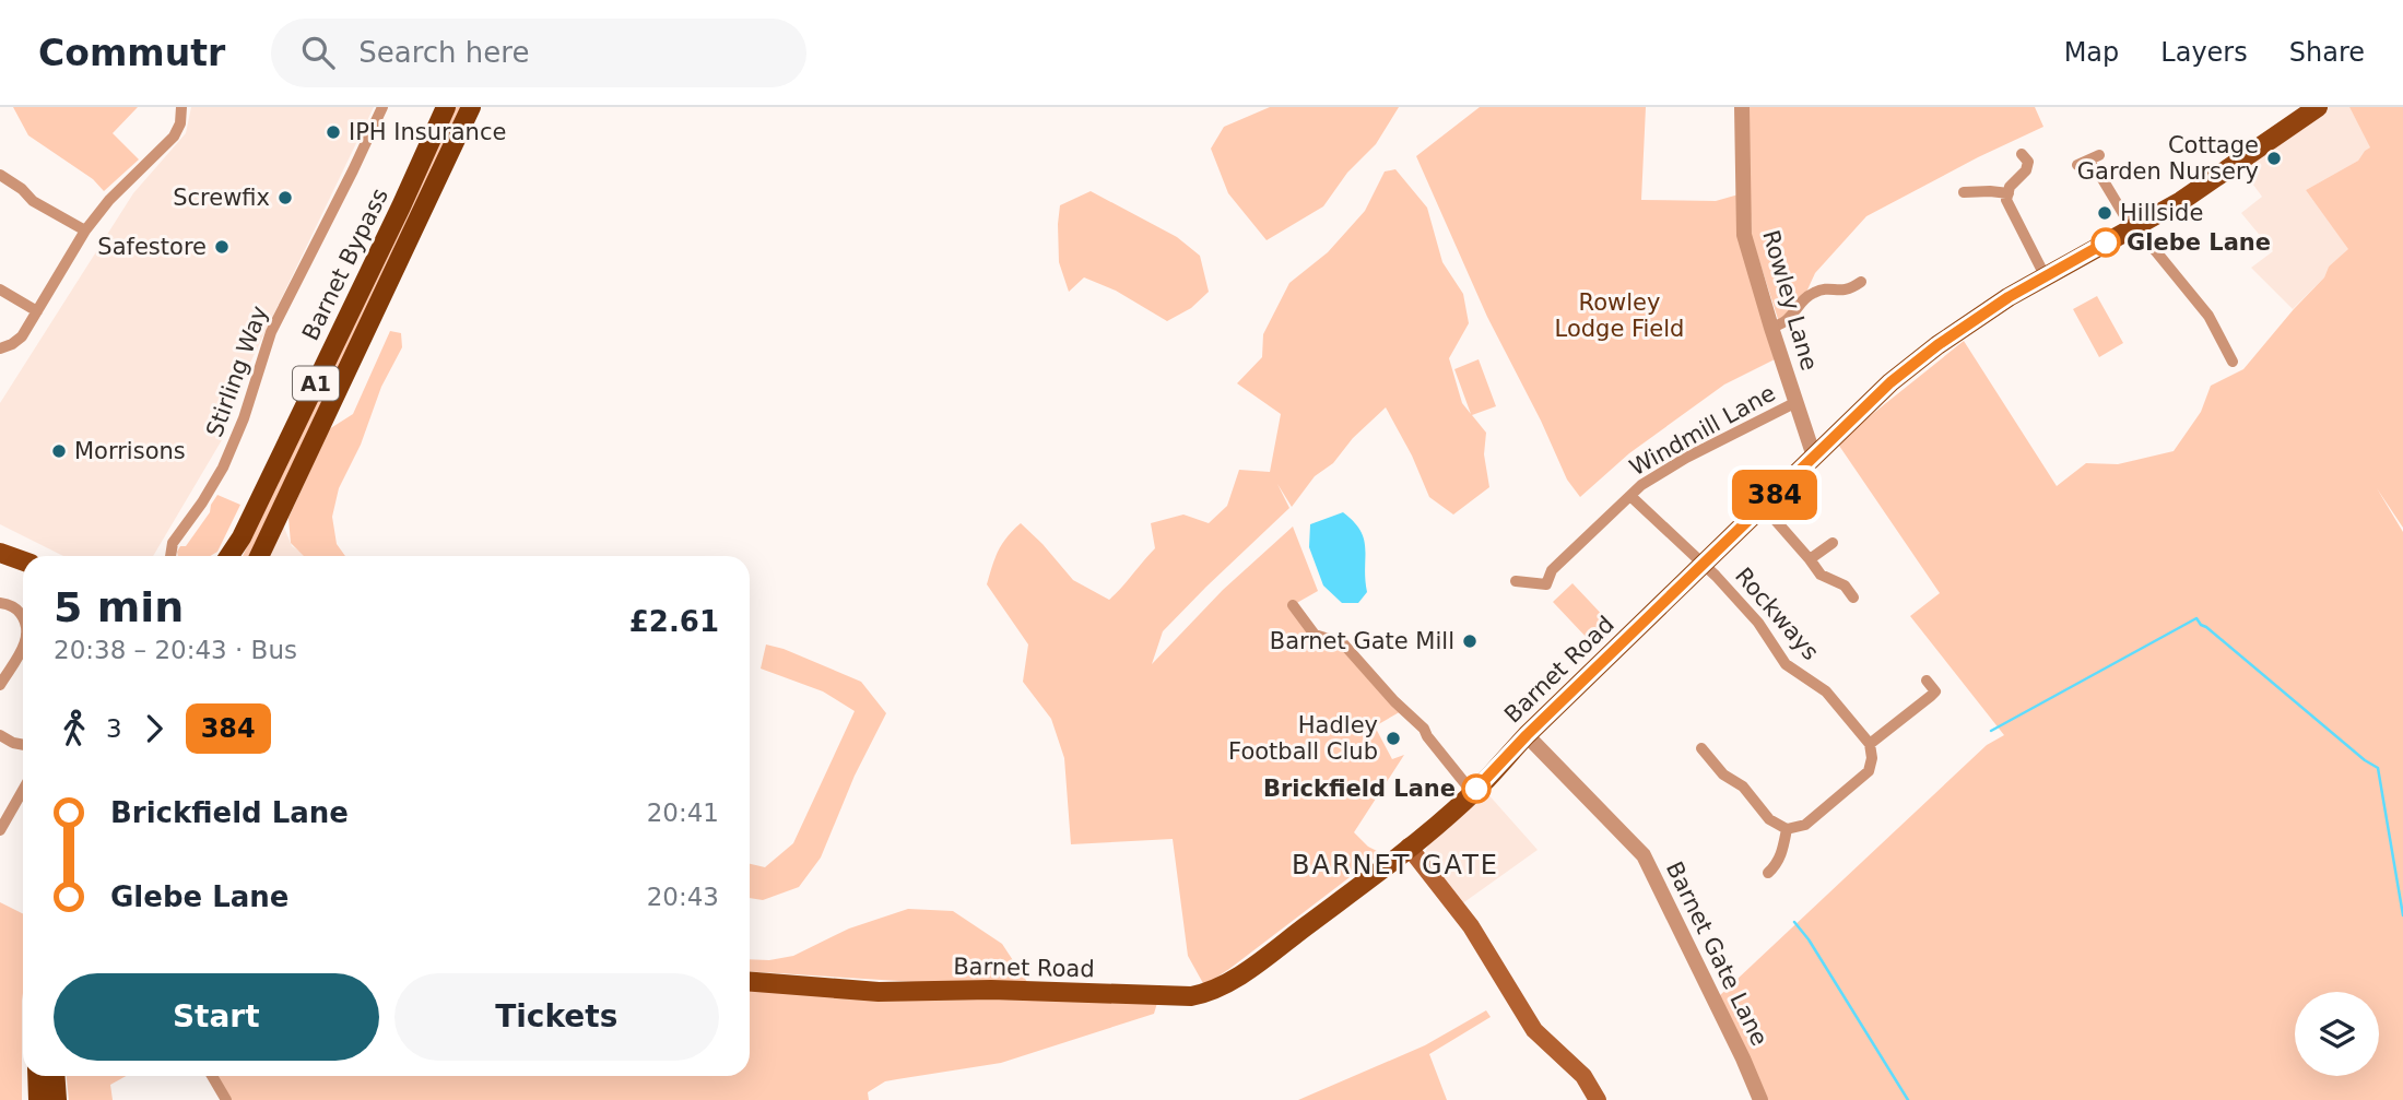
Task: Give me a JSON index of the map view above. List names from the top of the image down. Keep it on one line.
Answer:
{"streets":{"highway":["Barnet Bypass","A1"],"main road":["Barnet Road"],"street":["Rowley Lane","Stirling Way","Windmill Lane","Rockways","Barnet Gate Lane"]},"crossings":[["Rowley Lane","Windmill Lane"],["Rowley Lane","Barnet Road"],["Windmill Lane","Rockways"],["Windmill Lane","Barnet Road"],["Rockways","Barnet Road"],["Barnet Road","Barnet Gate Lane"]],"districts":["BARNET GATE"],"parks":["Rowley Lodge Field"],"places":["IPH Insurance","Cottage Garden Nursery","Screwfix","Hillside","Glebe Lane","Safestore","Morrisons","Barnet Gate Mill","Hadley Football Club","Brickfield Lane"],"lines":["bus line 384"],"page":{"header":"Commutr","search":"Search here","nav":["Map","Layers","Share"],"on_map":"384","heading":["5 min","20:38 – 20:43 · Bus","£2.61"],"legs":["3","384"],"list":[{"name":"Brickfield Lane","value":"20:41"},{"name":"Glebe Lane","value":"20:43"}],"buttons":["Start","Tickets"]}}
